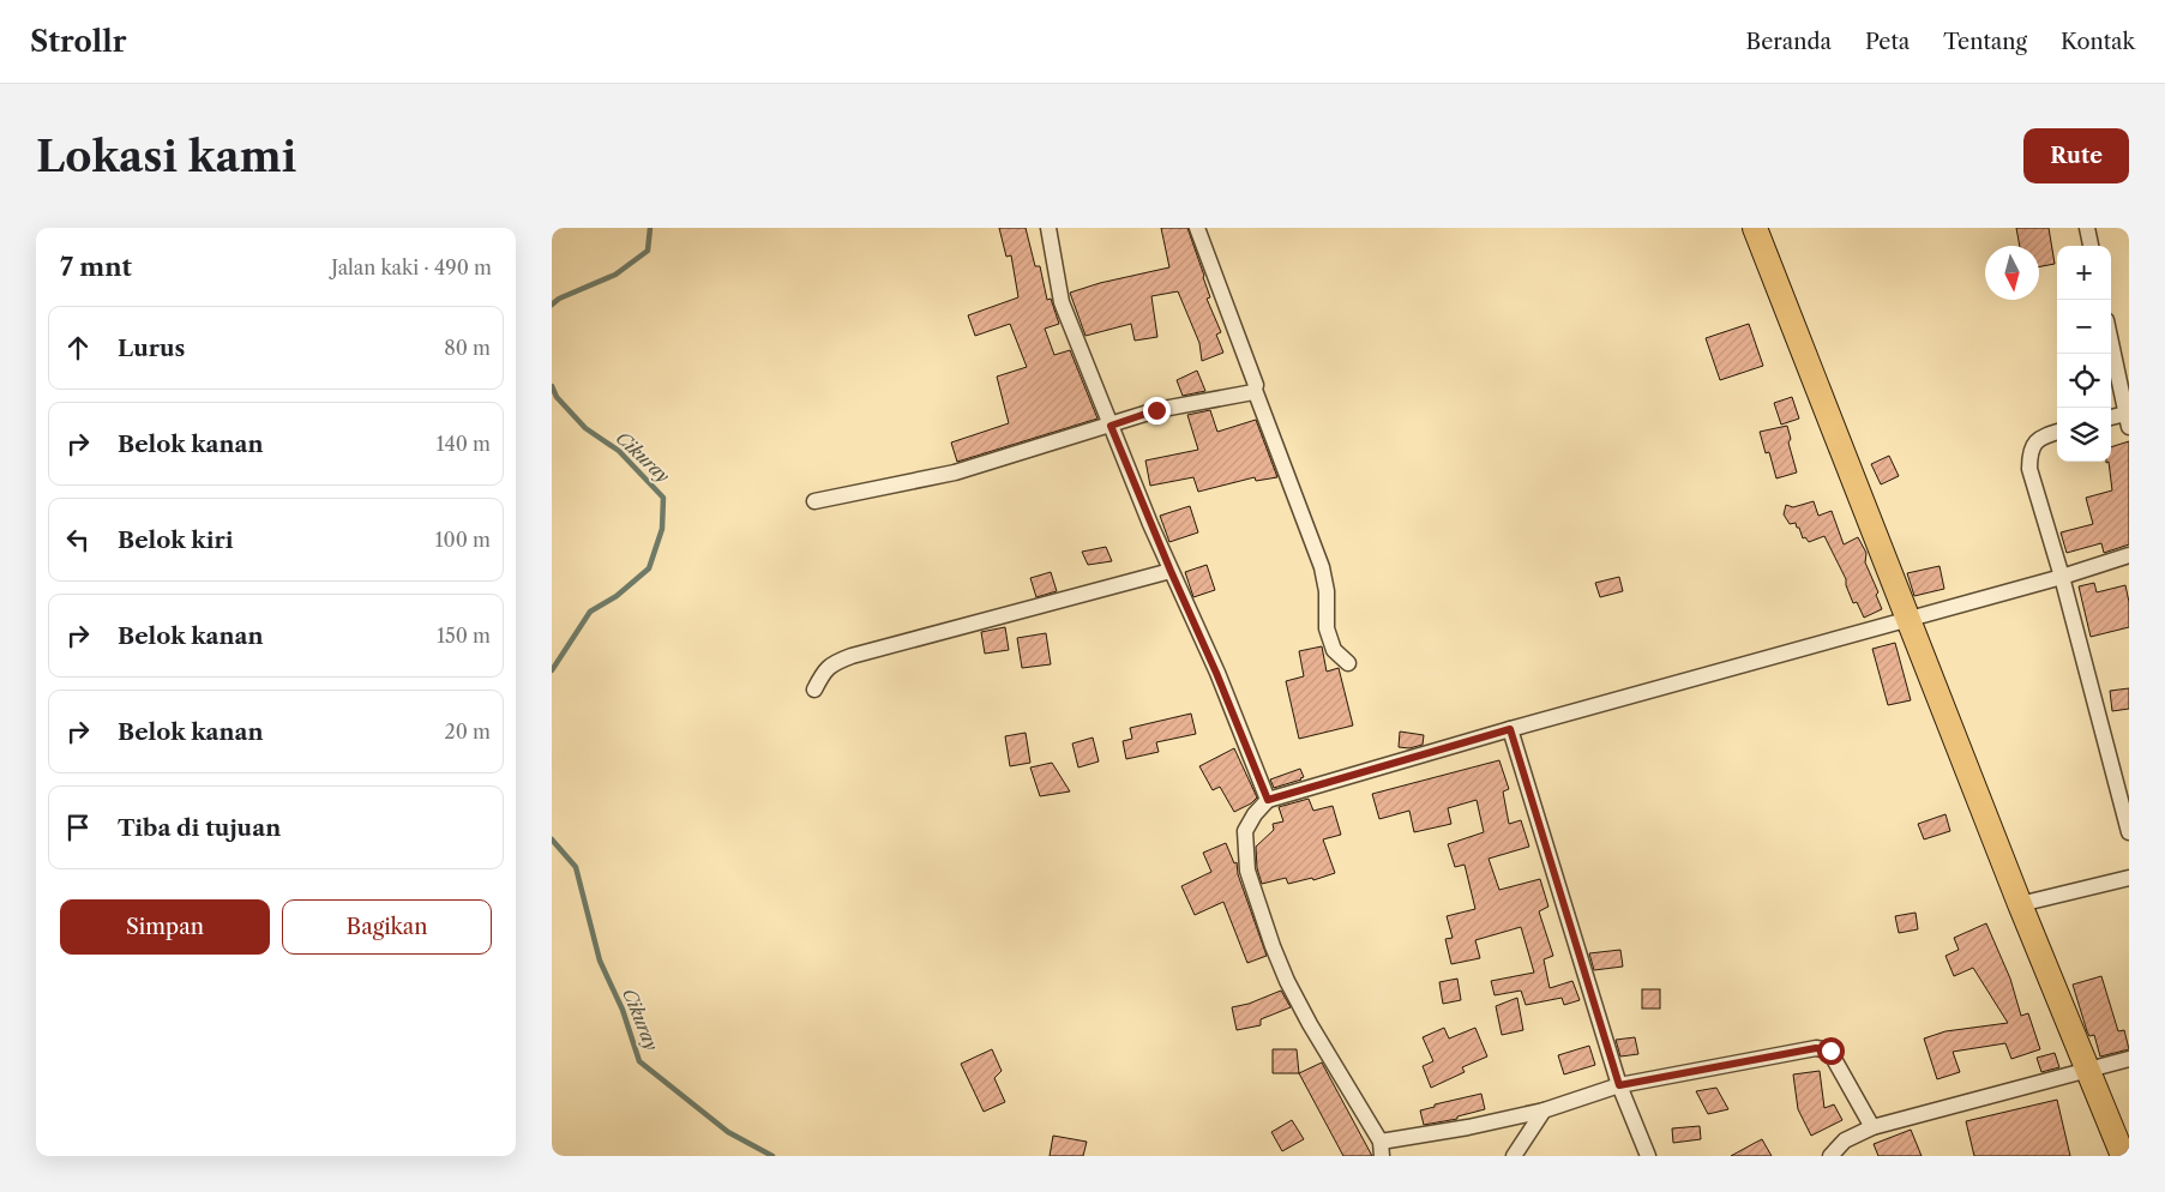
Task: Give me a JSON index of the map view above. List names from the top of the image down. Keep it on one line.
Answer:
{"water":["Cikuray"],"north":"bottom","page":{"header":"Strollr","nav":["Beranda","Peta","Tentang","Kontak"],"buttons":["Rute",["Simpan","Bagikan"]],"title":"Lokasi kami","heading":["7 mnt","Jalan kaki · 490 m"],"map_buttons":["+","−"],"list":[["Lurus","80 m"],["Belok kanan","140 m"],["Belok kiri","100 m"],["Belok kanan","150 m"],["Belok kanan","20 m"],"Tiba di tujuan"]}}
